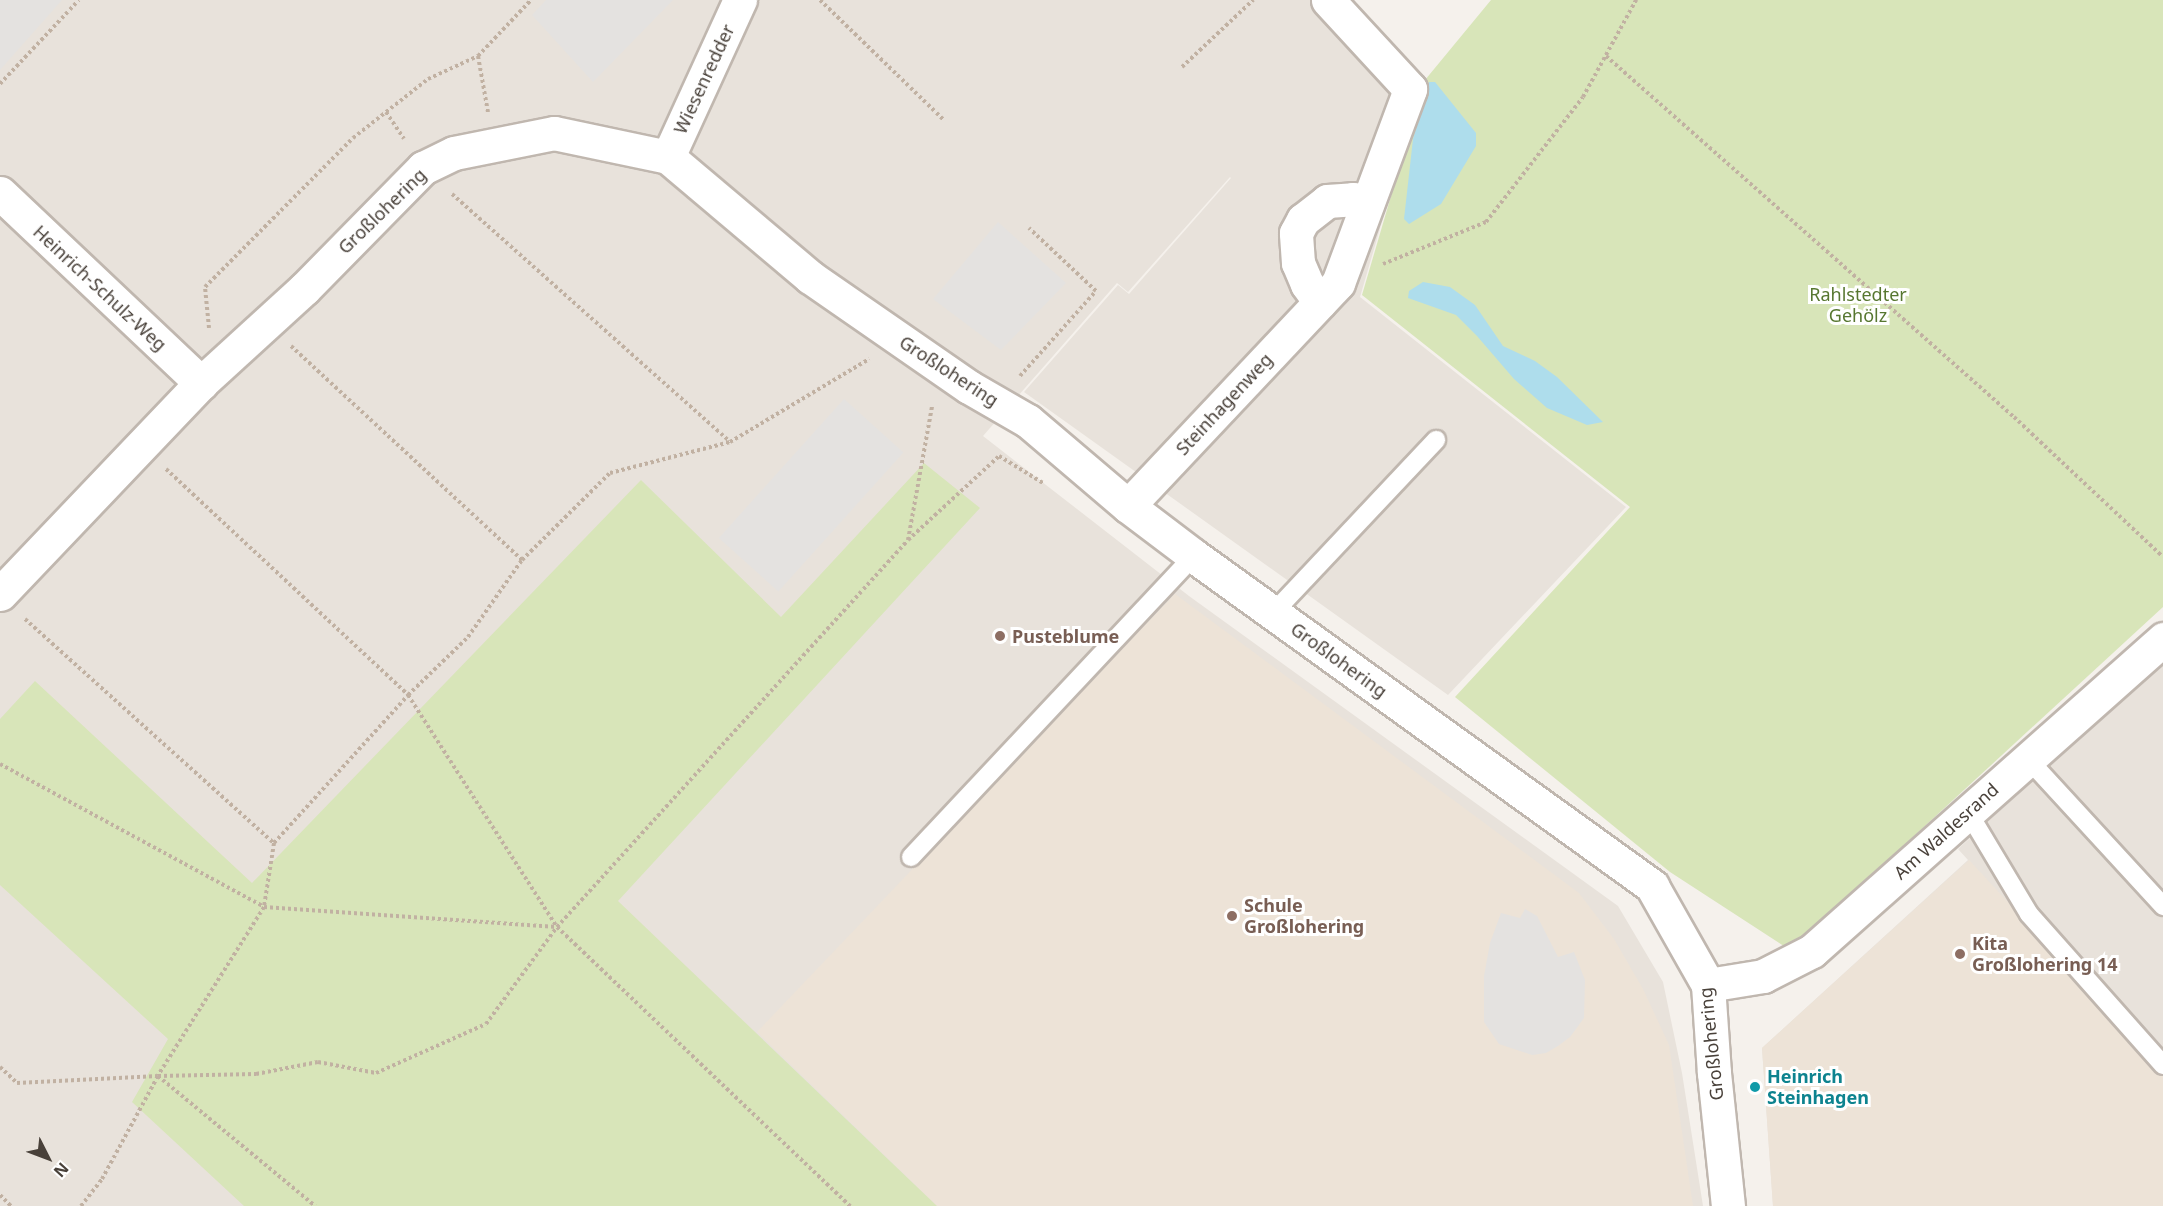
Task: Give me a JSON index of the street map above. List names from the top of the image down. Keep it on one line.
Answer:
{"streets":{"street":["Wiesenredder","Großlohering","Heinrich-Schulz-Weg","Steinhagenweg","Am Waldesrand"]},"crossings":[["Wiesenredder","Großlohering"],["Großlohering","Heinrich-Schulz-Weg"],["Großlohering","Steinhagenweg"],["Großlohering","Am Waldesrand"]],"parks":["Rahlstedter Gehölz"],"places":["Pusteblume","Schule Großlohering","Kita Großlohering 14","Heinrich Steinhagen"],"north":"bottom right"}
